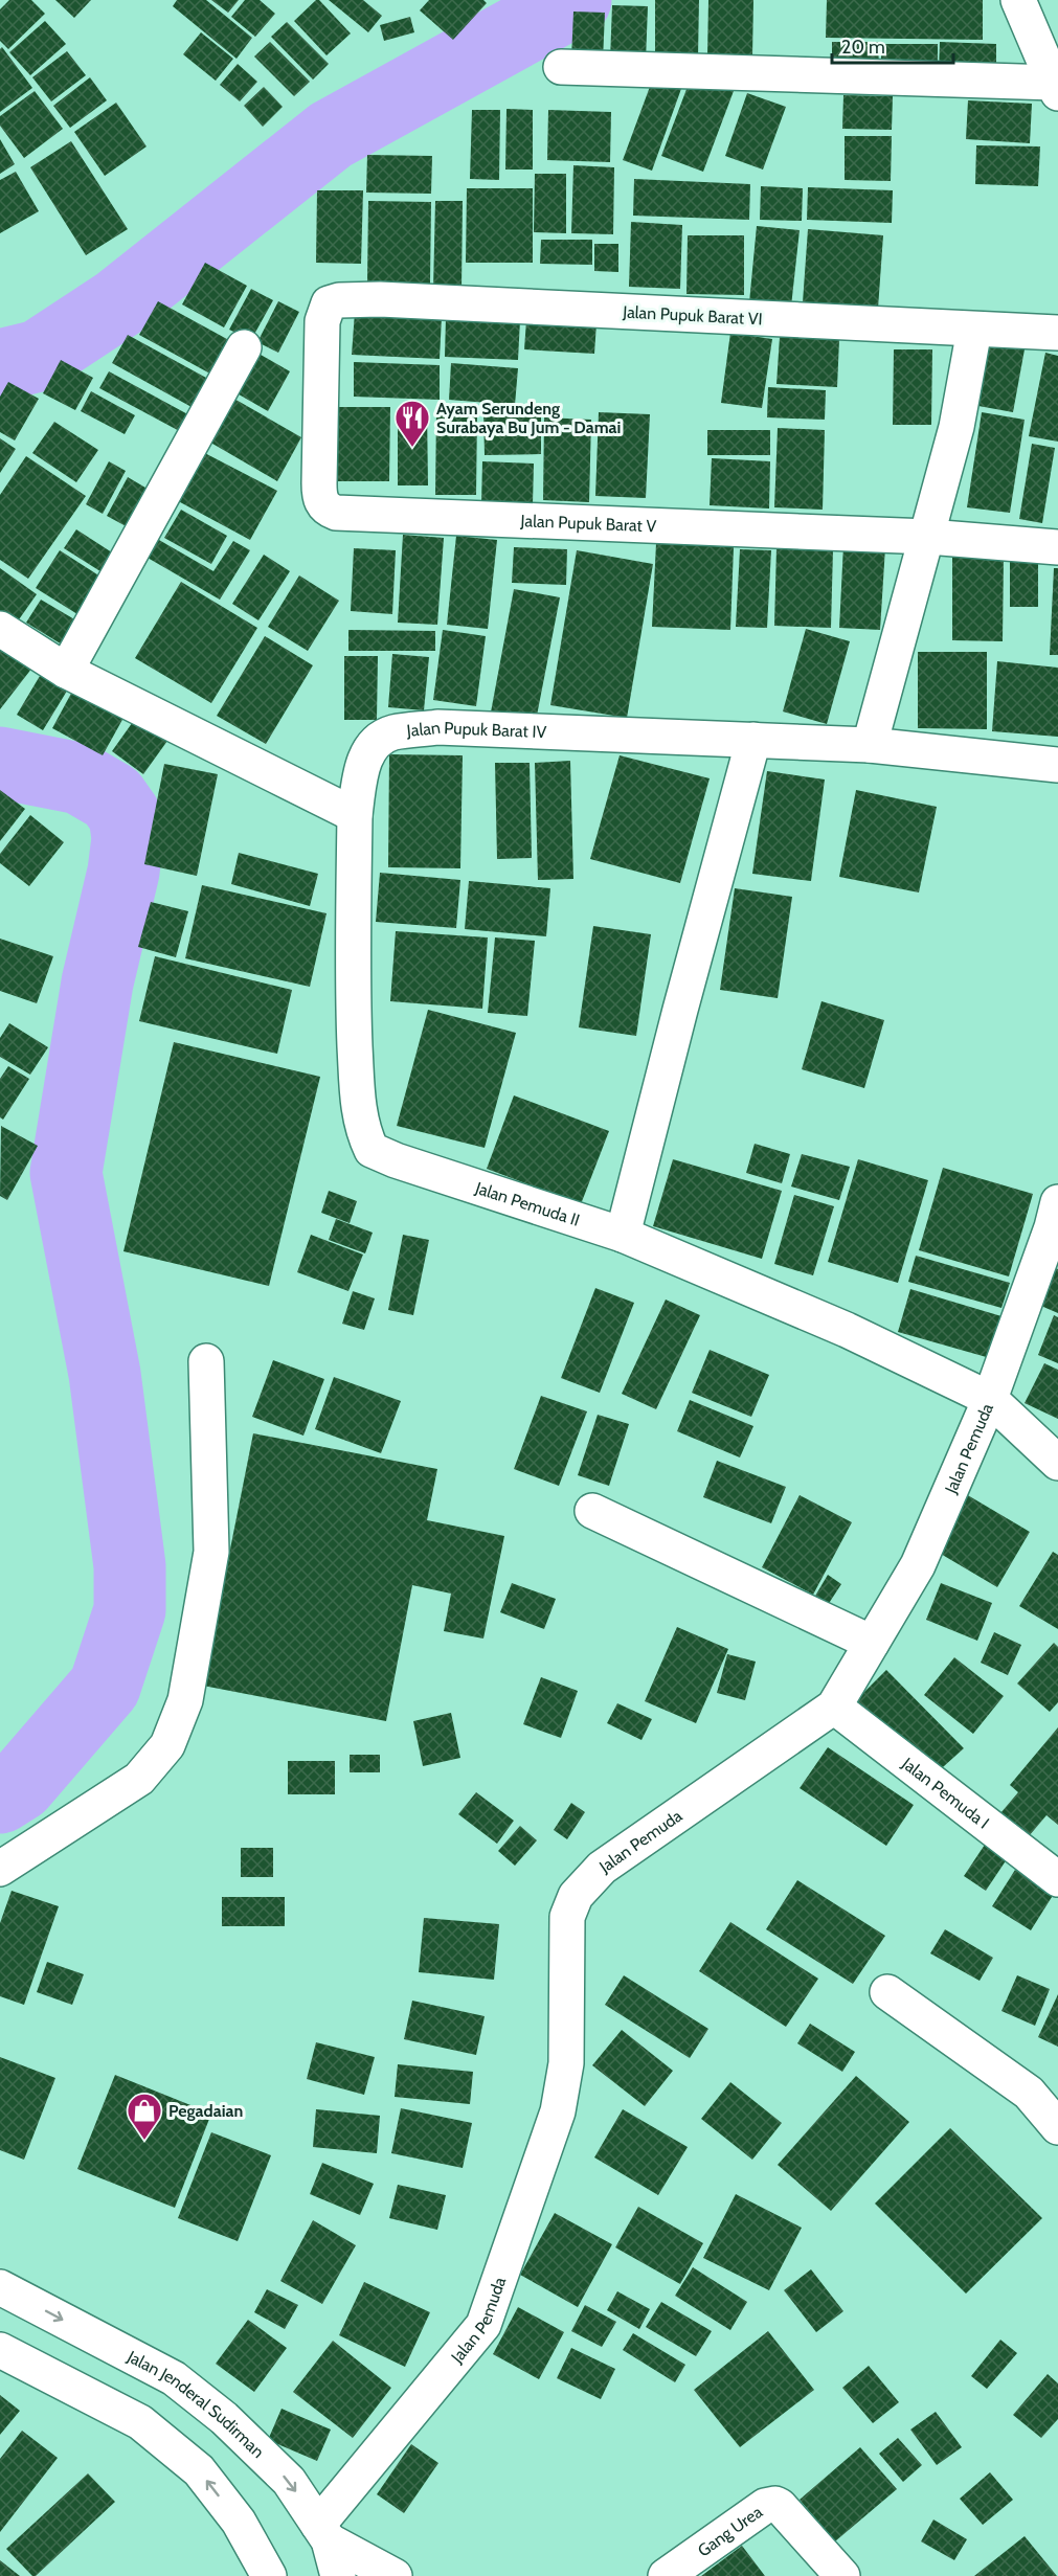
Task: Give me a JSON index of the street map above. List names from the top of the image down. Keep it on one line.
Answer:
{"streets":{"main road":["Jalan Pupuk Barat VI","Jalan Pupuk Barat V","Jalan Pupuk Barat IV","Jalan Pemuda II","Jalan Pemuda","Jalan Pemuda I","Jalan Jenderal Sudirman","Gang Urea"]},"crossings":[["Jalan Pupuk Barat VI","Jalan Pupuk Barat V"],["Jalan Pupuk Barat IV","Jalan Pemuda II"],["Jalan Pemuda II","Jalan Pemuda"],["Jalan Pemuda","Jalan Pemuda I"],["Jalan Pemuda","Jalan Jenderal Sudirman"]],"places":{"restaurant":["Ayam Serundeng Surabaya Bu Jum - Damai"],"shop":["Pegadaian"]},"scale_bar":"20 m"}
